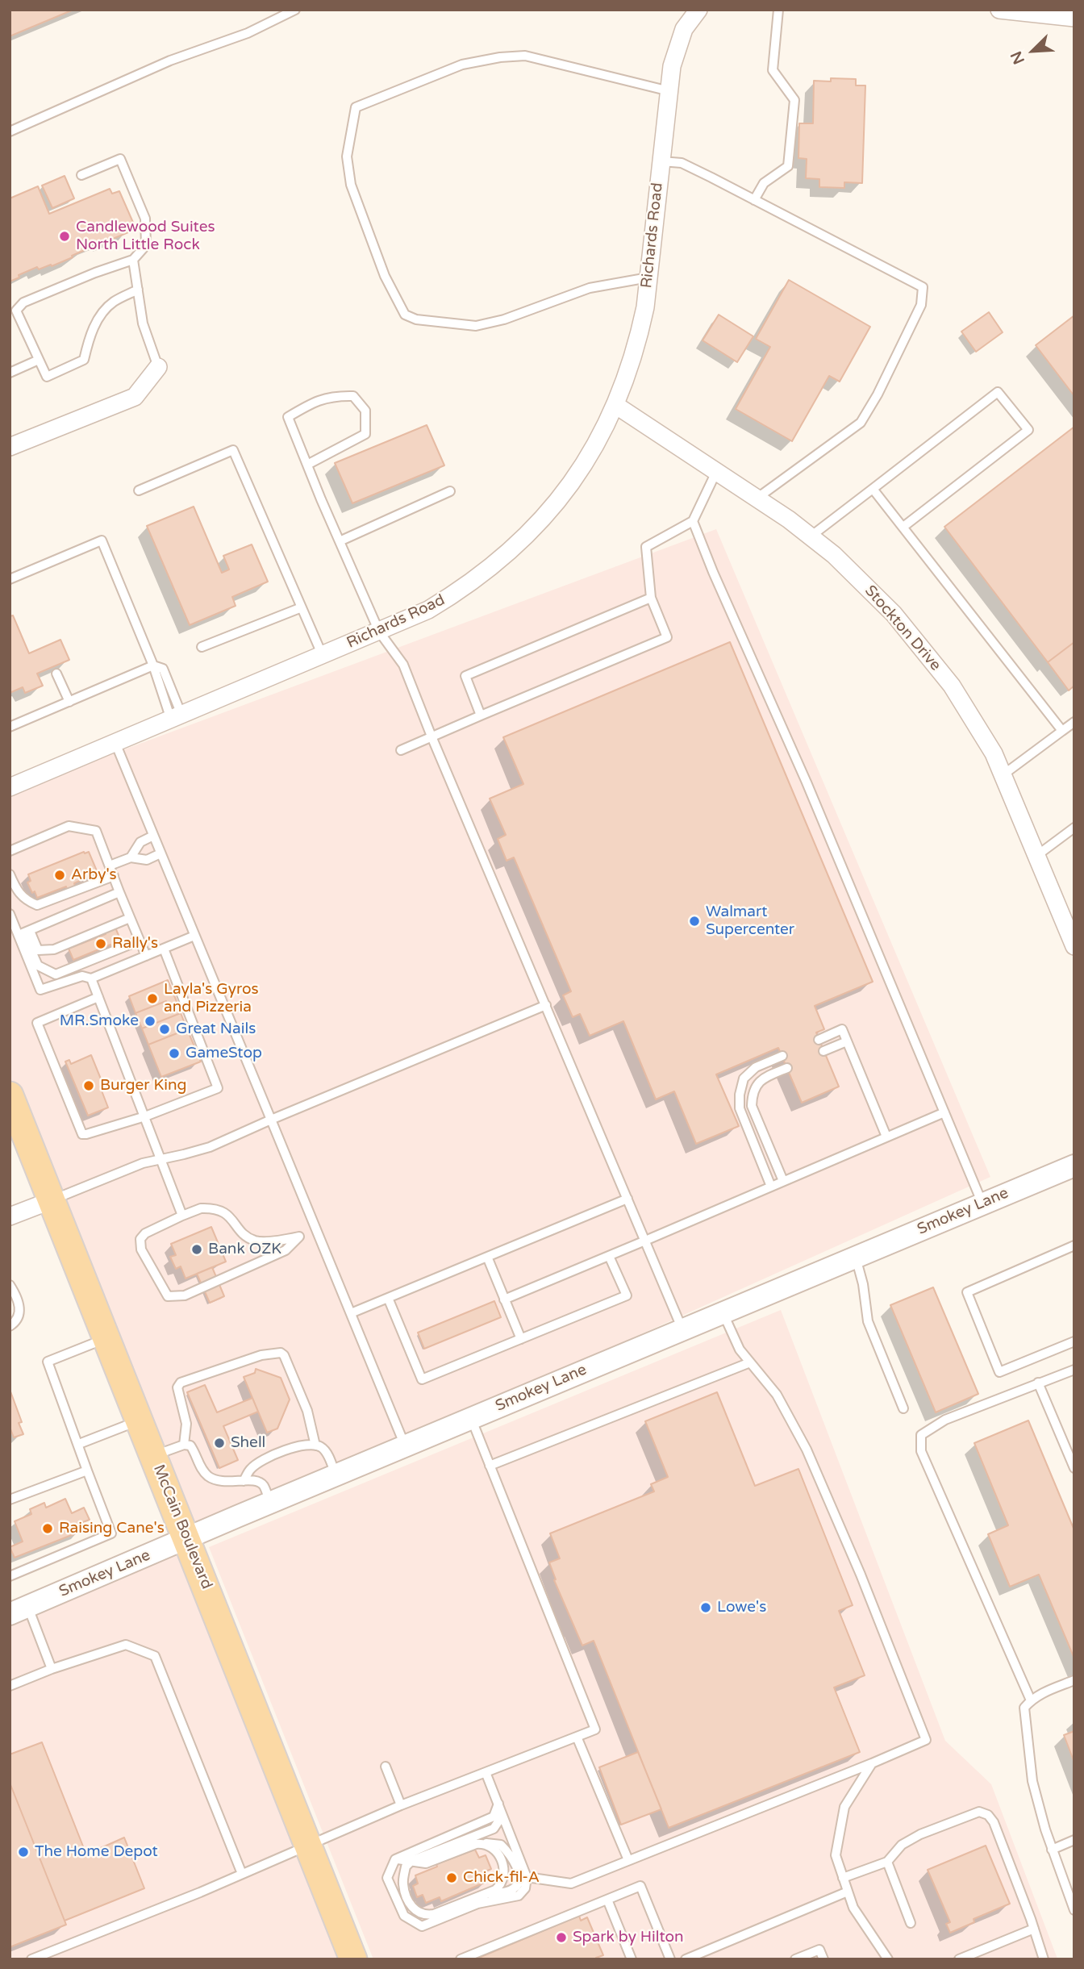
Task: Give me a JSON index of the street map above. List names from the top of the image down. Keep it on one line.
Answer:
{"streets":{"main road":["McCain Boulevard"],"street":["Richards Road","Stockton Drive","Smokey Lane"]},"crossings":[["Richards Road","Stockton Drive"],["Smokey Lane","McCain Boulevard"]],"places":["Candlewood Suites North Little Rock","Arby's","Walmart Supercenter","Rally's","Layla's Gyros and Pizzeria","MR.Smoke","Great Nails","GameStop","Burger King","Bank OZK","Shell","Raising Cane's","Lowe's","The Home Depot","Chick-fil-A","Spark by Hilton"],"north":"bottom left"}
